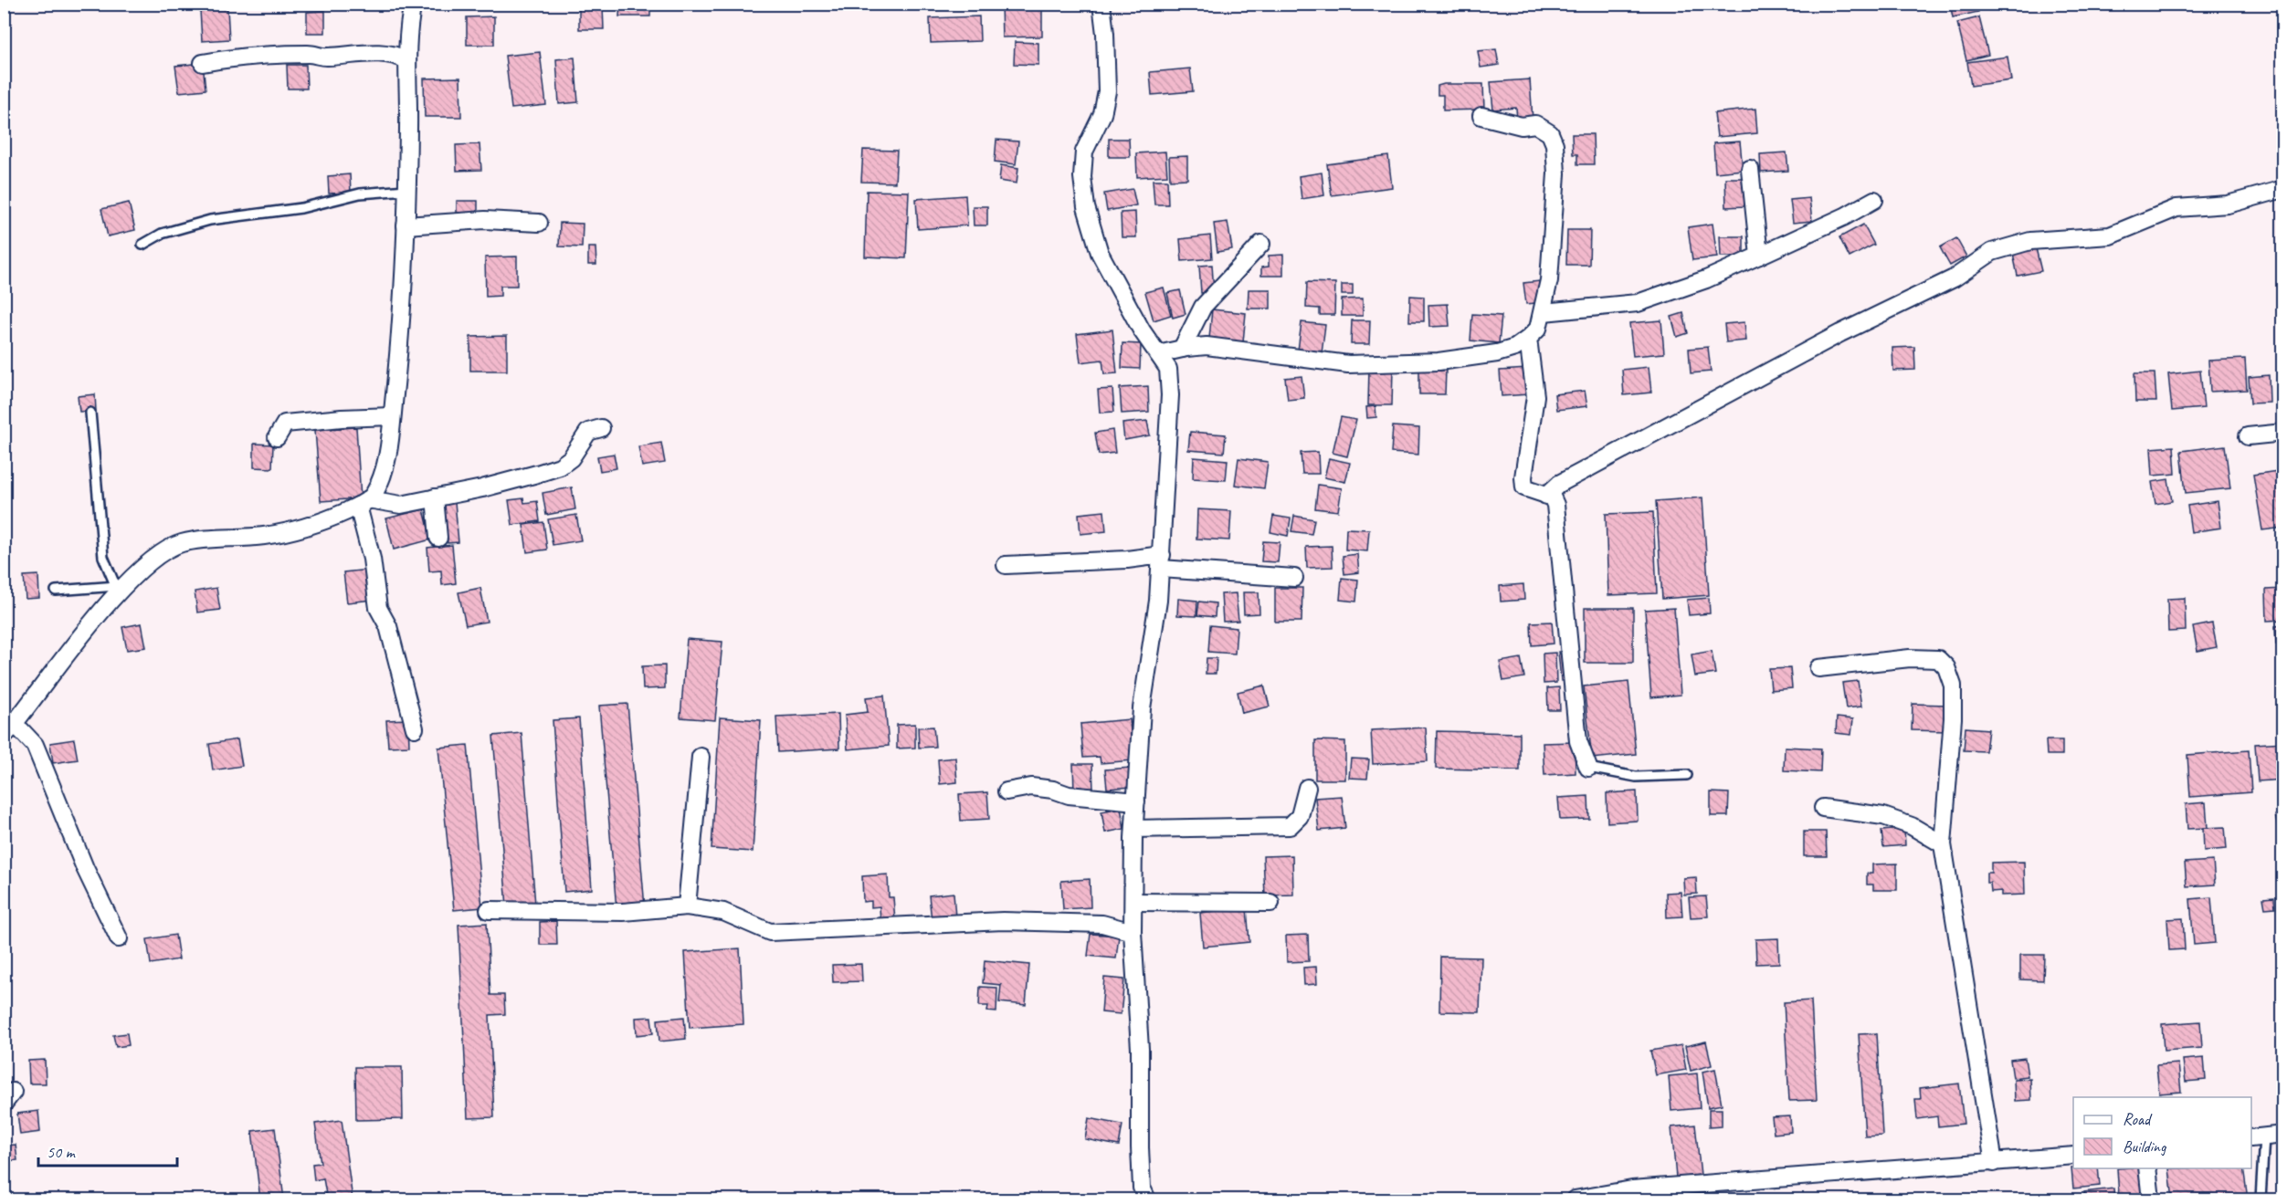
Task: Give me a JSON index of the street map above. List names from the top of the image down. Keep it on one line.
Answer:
{"legend":["Road","Building"],"scale_bar":"50 m"}
